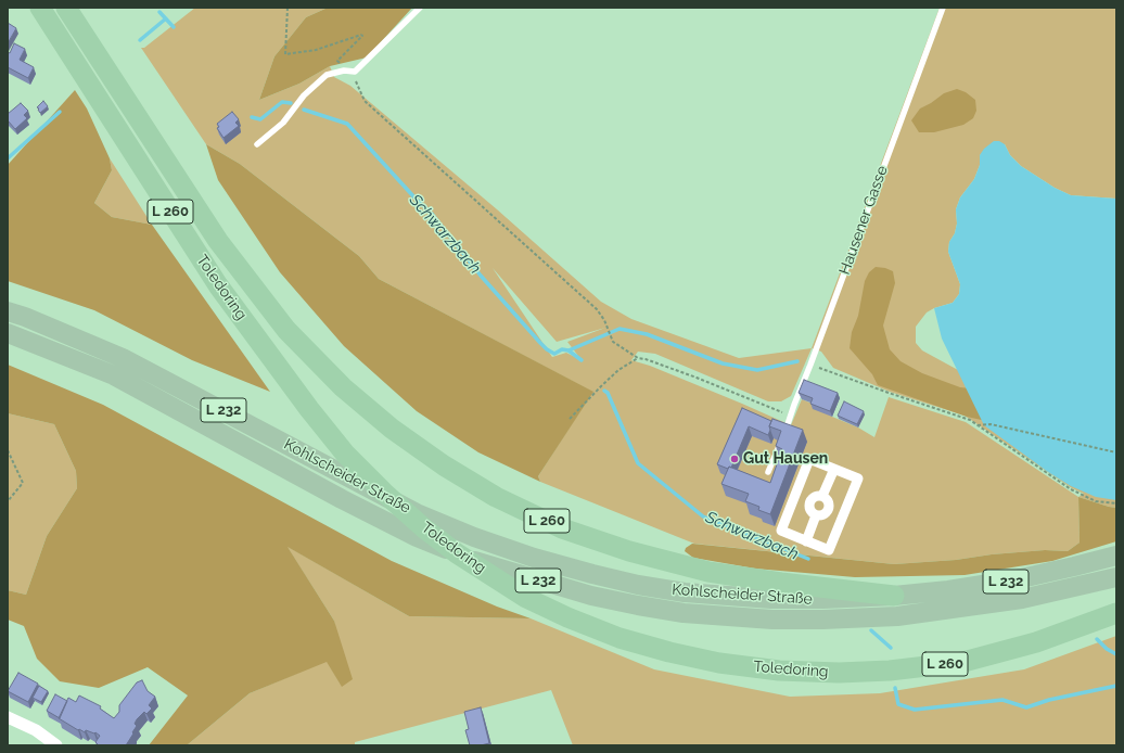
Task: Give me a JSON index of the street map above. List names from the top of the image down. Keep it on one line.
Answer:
{"streets":{"highway":["L 260","Toledoring"],"main road":["L 232","Kohlscheider Straße"],"lane":["Hausener Gasse"]},"crossings":[["Toledoring","Kohlscheider Straße"]],"water":["Schwarzbach"],"places":["Gut Hausen"]}
